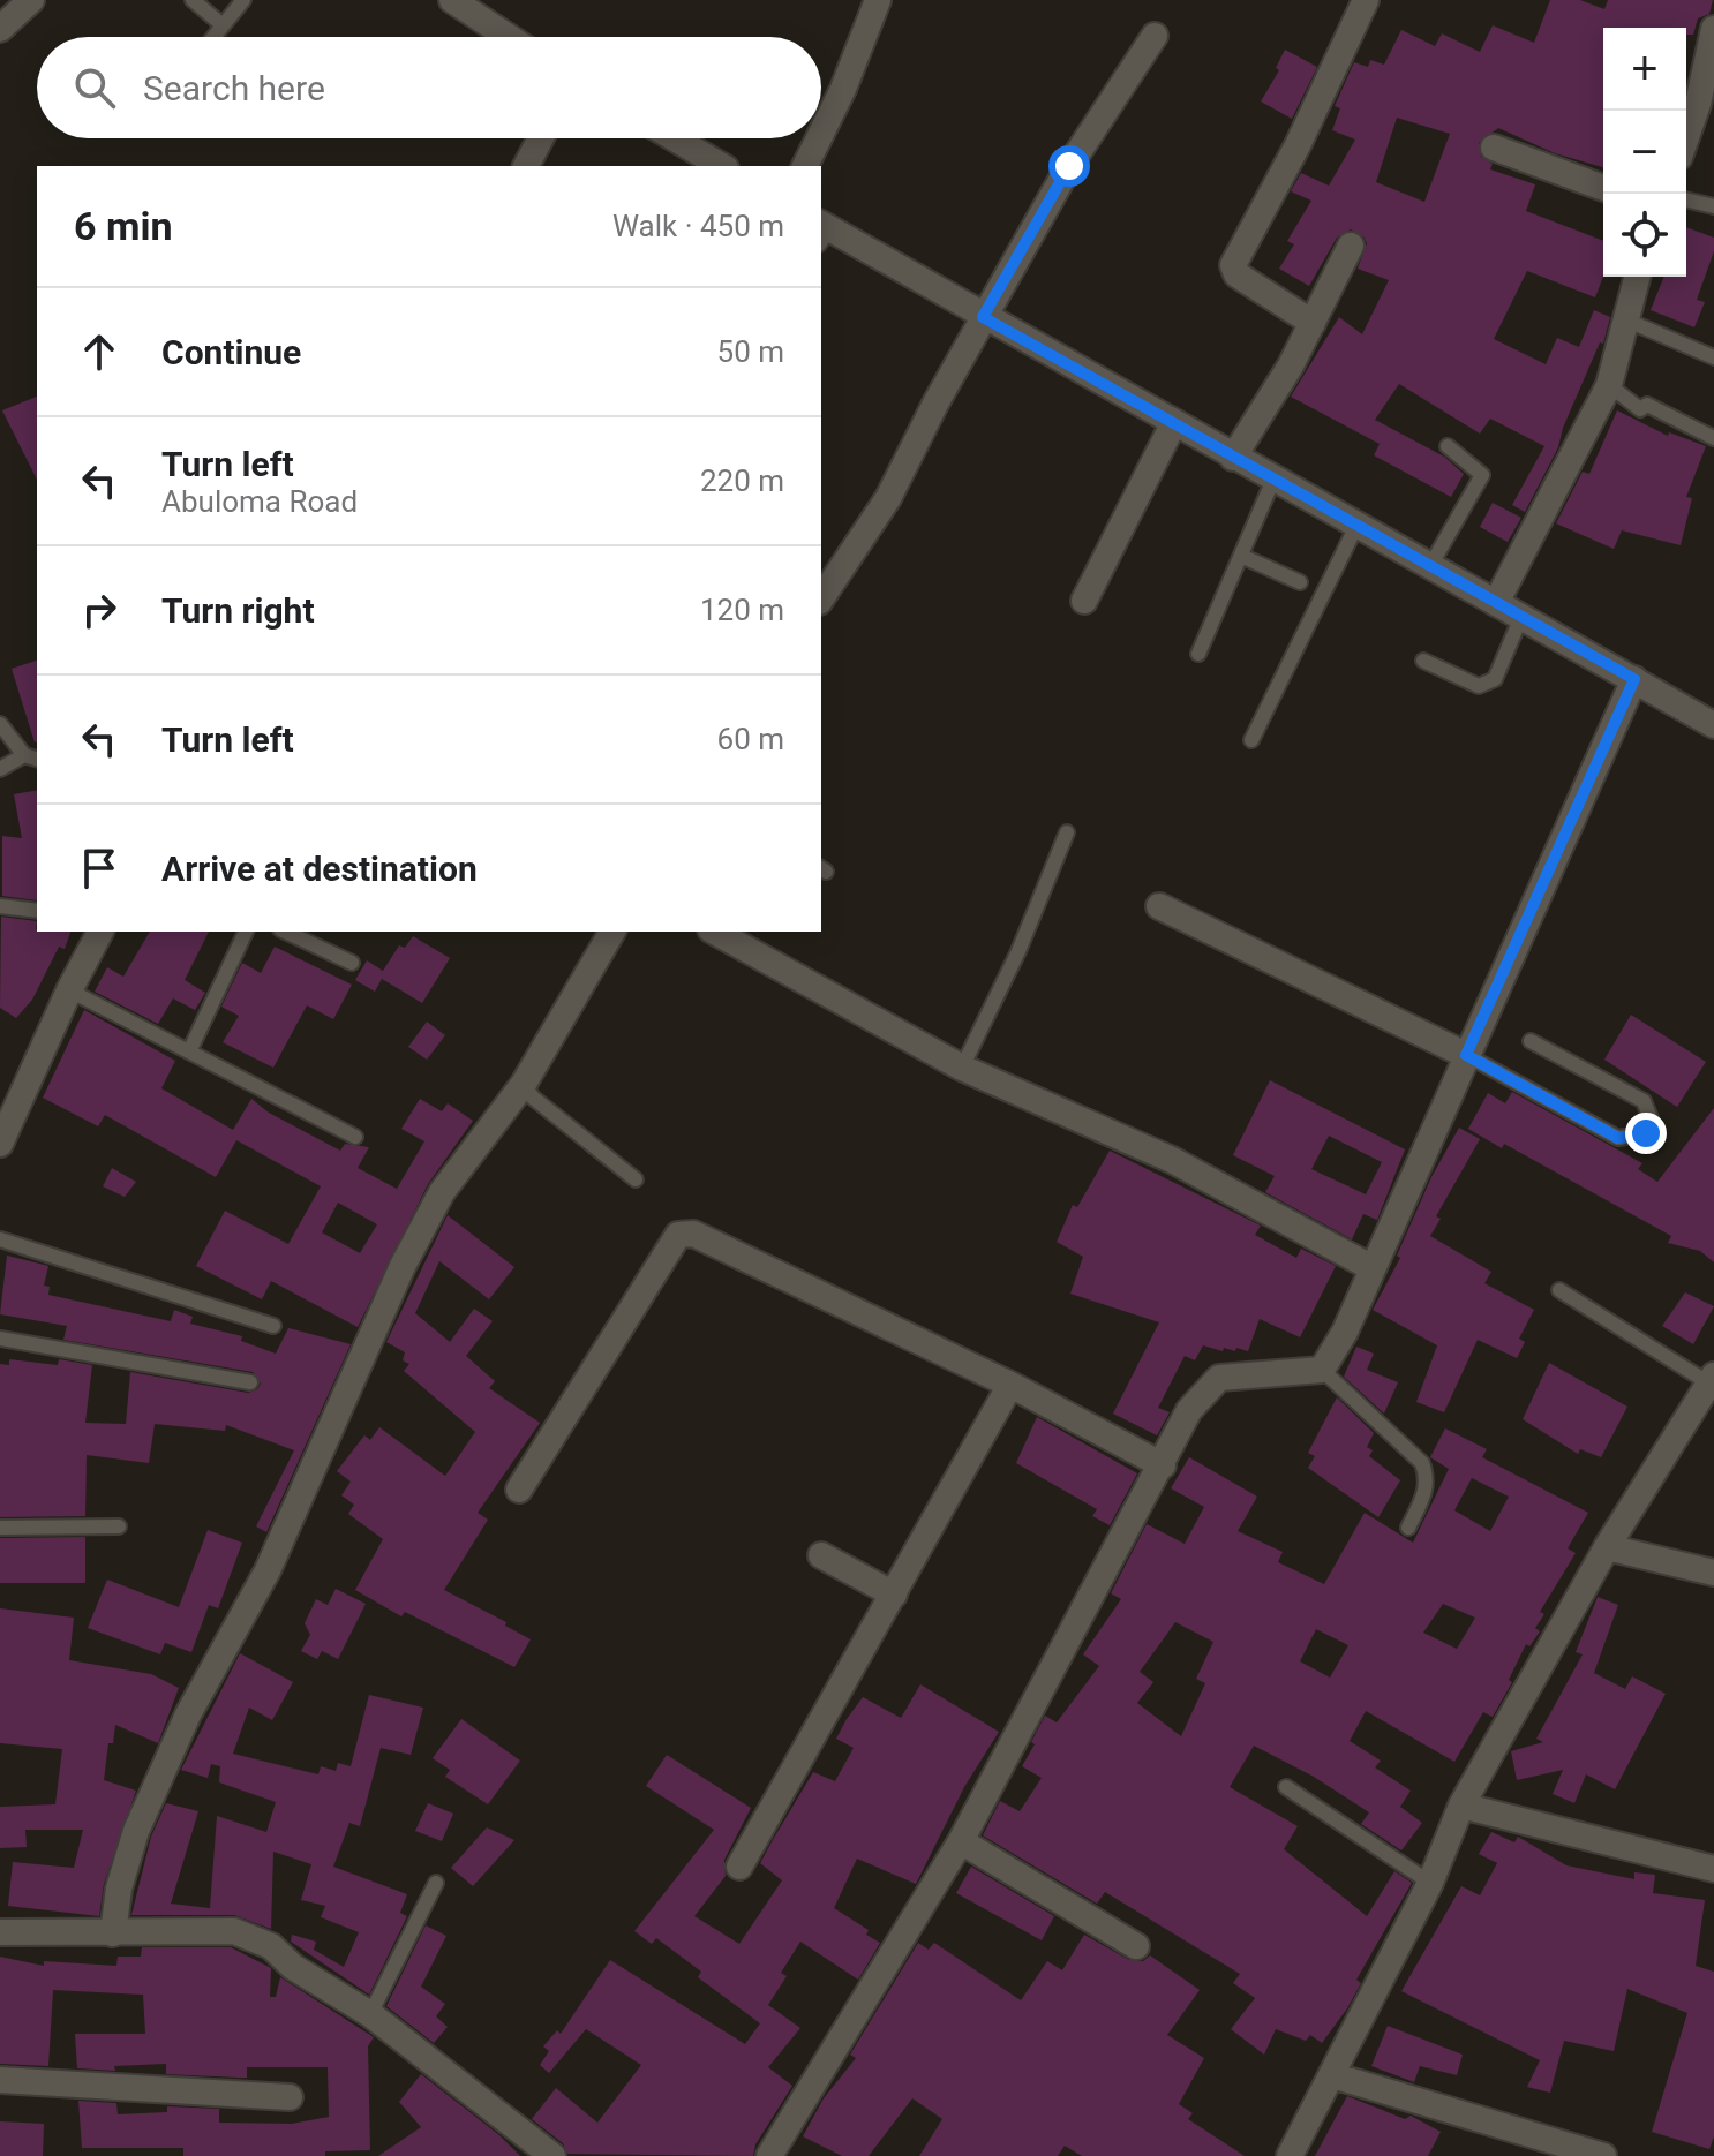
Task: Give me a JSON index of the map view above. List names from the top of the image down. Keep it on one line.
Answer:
{"page":{"map_buttons":["+","−"],"search":"Search here","heading":["6 min","Walk · 450 m"],"list":[["Continue","50 m"],["Turn left","Abuloma Road","220 m"],["Turn right","120 m"],["Turn left","60 m"],"Arrive at destination"]}}
